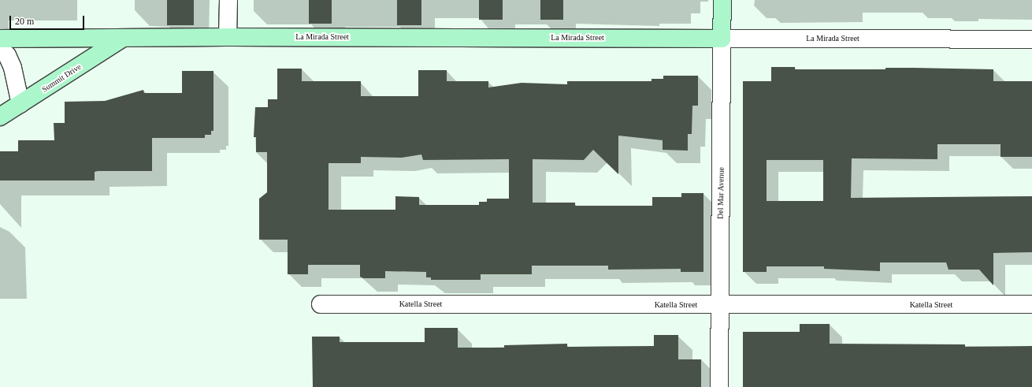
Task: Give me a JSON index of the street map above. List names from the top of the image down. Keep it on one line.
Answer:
{"streets":{"street":["La Mirada Street","Summit Drive","Del Mar Avenue","Katella Street"]},"crossings":[["La Mirada Street","Summit Drive"],["La Mirada Street","Del Mar Avenue"],["Del Mar Avenue","Katella Street"]],"scale_bar":"20 m"}
